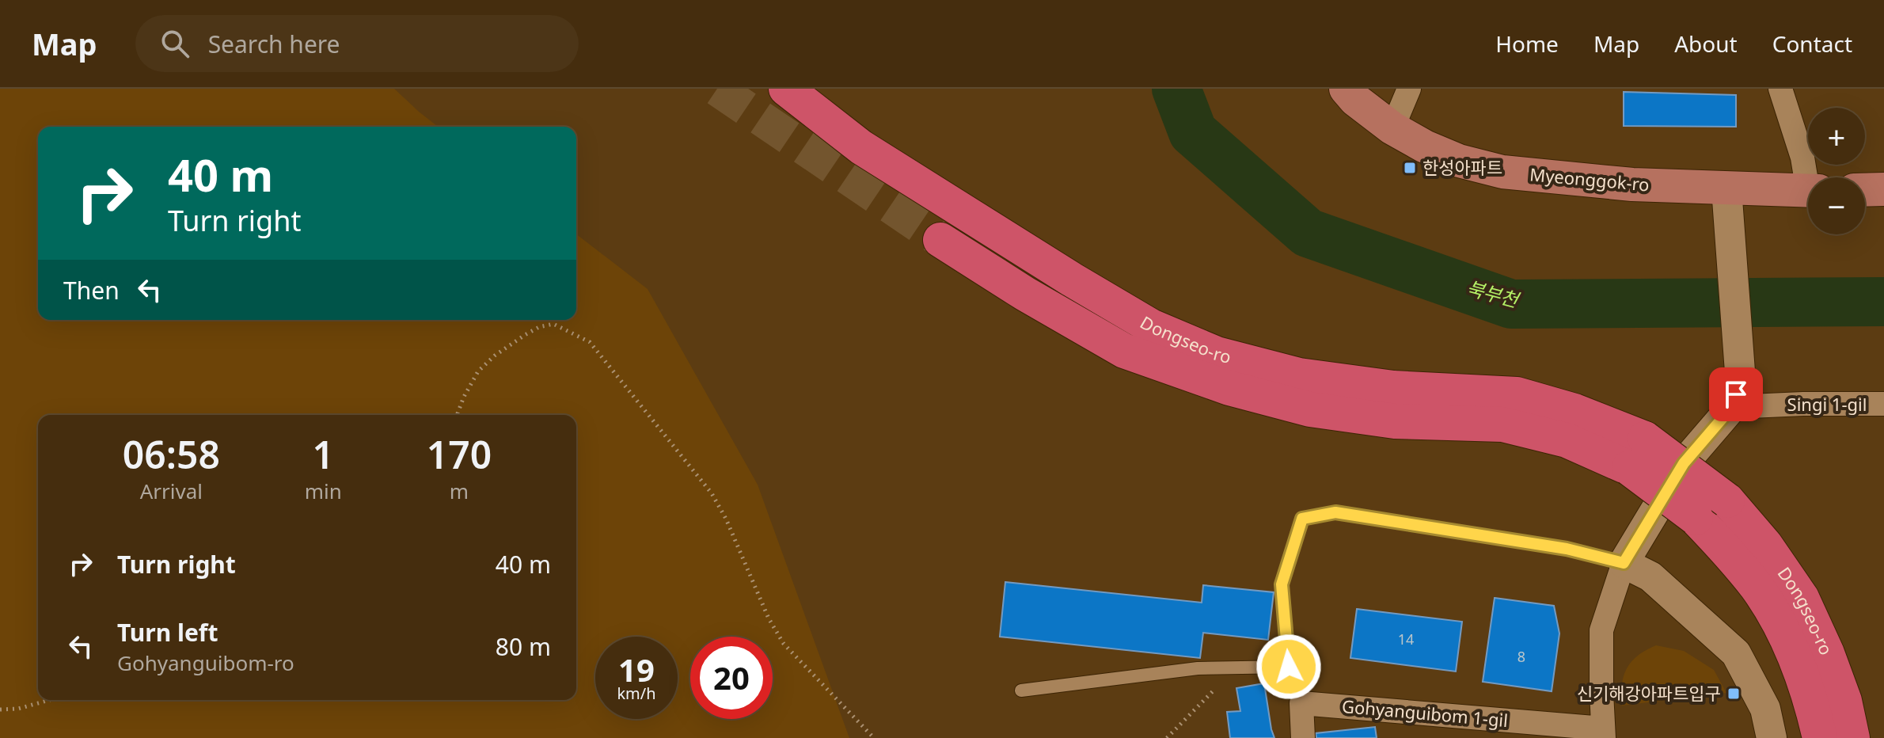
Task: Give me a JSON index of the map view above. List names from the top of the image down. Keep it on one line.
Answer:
{"streets":{"highway":["Dongseo-ro"],"main road":["Myeonggok-ro"],"street":["Singi 1-gil","Gohyanguibom 1-gil"]},"water":["북부천"],"places":{"transit":["한성아파트","신기해강아파트입구"]},"house_numbers":["14","8"],"page":{"header":"Map","search":"Search here","nav":["Home","Map","About","Contact"],"map_buttons":["+","−"],"turn":["40 m","Turn right"],"then":"Then","eta":["06:58","Arrival","1","min","170","m"],"list":[{"name":"Turn right","value":"40 m"},{"name":"Turn left","note":"Gohyanguibom-ro","value":"80 m"}],"speed":"19 km/h","limit":"20"}}
